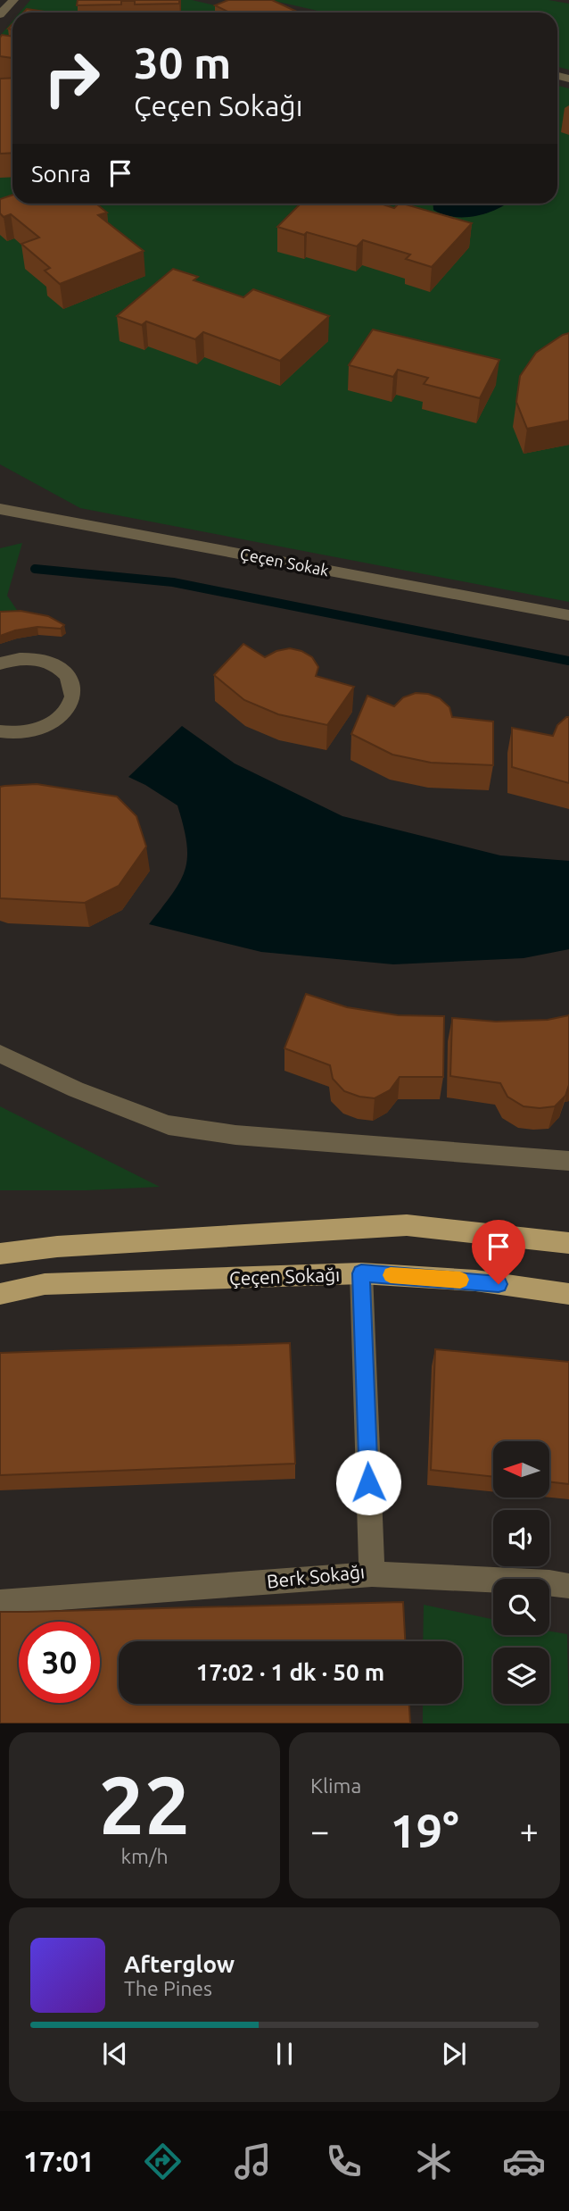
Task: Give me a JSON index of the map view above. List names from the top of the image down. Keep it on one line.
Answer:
{"streets":{"main road":["Çeçen Sokağı"],"street":["Çeçen Sokak","Berk Sokağı"]},"crossings":[["Çeçen Sokağı","Berk Sokağı"]],"north":"left","page":{"turn":["30 m","Çeçen Sokağı"],"then":"Sonra","limit":"30","trip":"17:02 · 1 dk · 50 m","tile":[["22","km/h"],"Klima"],"heat":["−","19°","+"],"song":["Afterglow","The Pines"],"tabs":"17:01"}}
